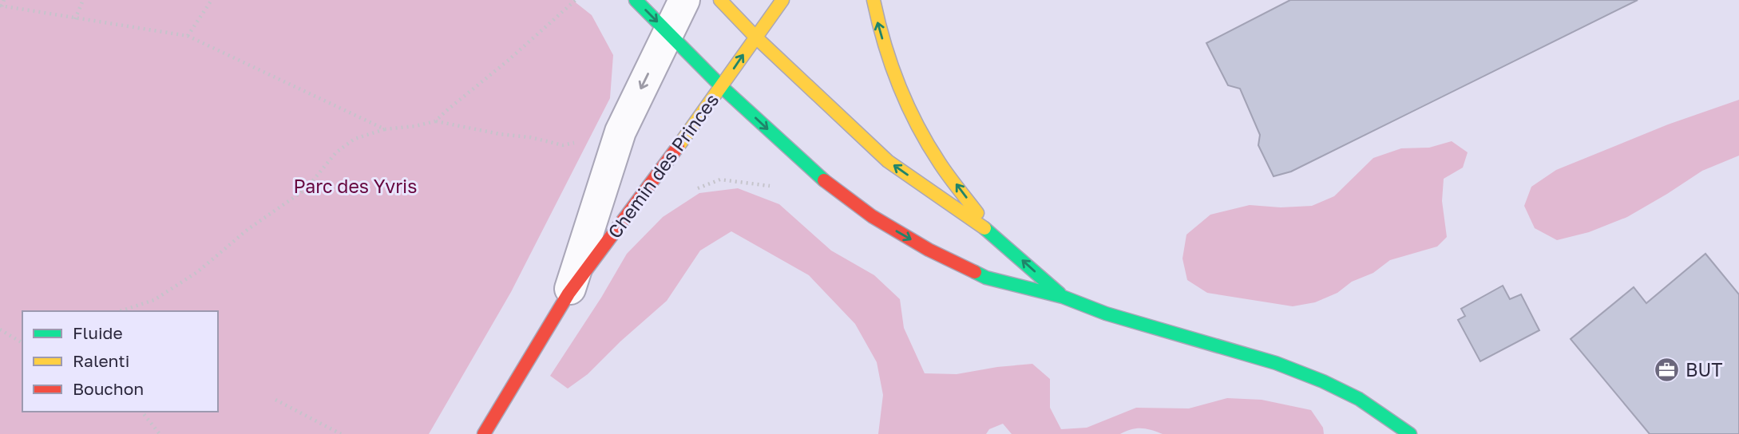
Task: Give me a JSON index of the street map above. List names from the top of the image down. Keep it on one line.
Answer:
{"streets":{"main road":["Chemin des Princes"]},"parks":["Parc des Yvris"],"places":{"office":["BUT"]},"legend":["Fluide","Ralenti","Bouchon"]}
